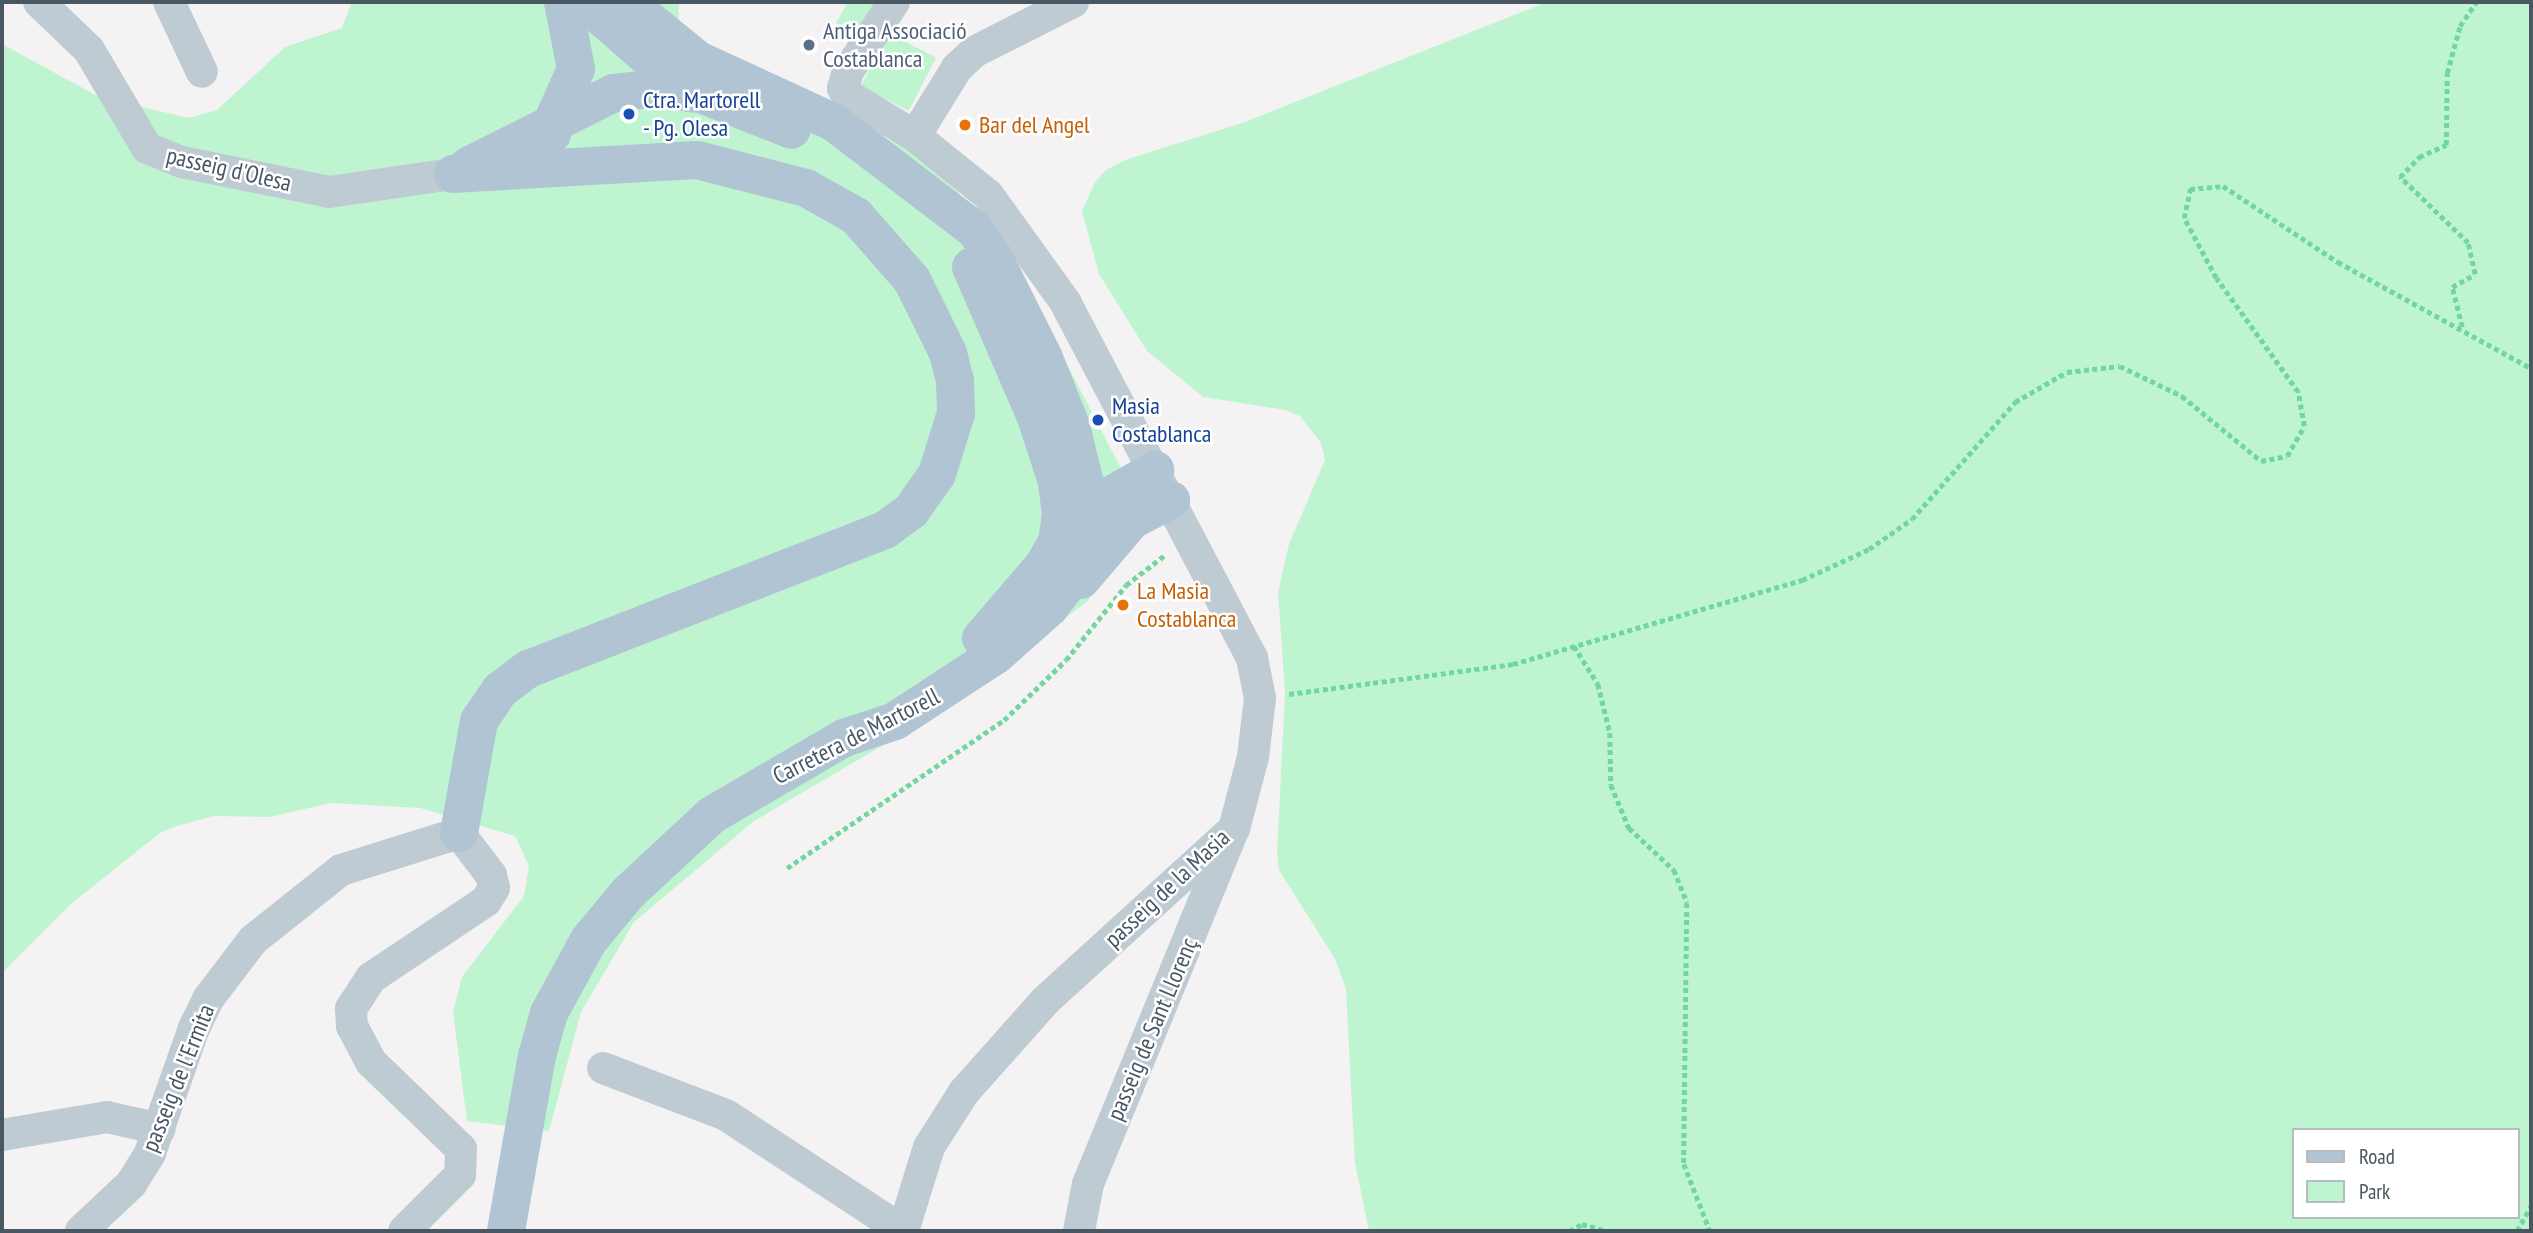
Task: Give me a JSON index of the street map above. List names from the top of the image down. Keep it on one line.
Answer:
{"streets":{"main road":["Carretera de Martorell"],"street":["passeig d'Olesa","passeig de la Masia","passeig de Sant Llorenç","passeig de l'Ermita"]},"crossings":[["passeig de la Masia","passeig de Sant Llorenç"]],"places":["Antiga Associació Costablanca","Ctra. Martorell - Pg. Olesa","Bar del Angel","Masia Costablanca","La Masia Costablanca"],"legend":["Road","Park"]}
